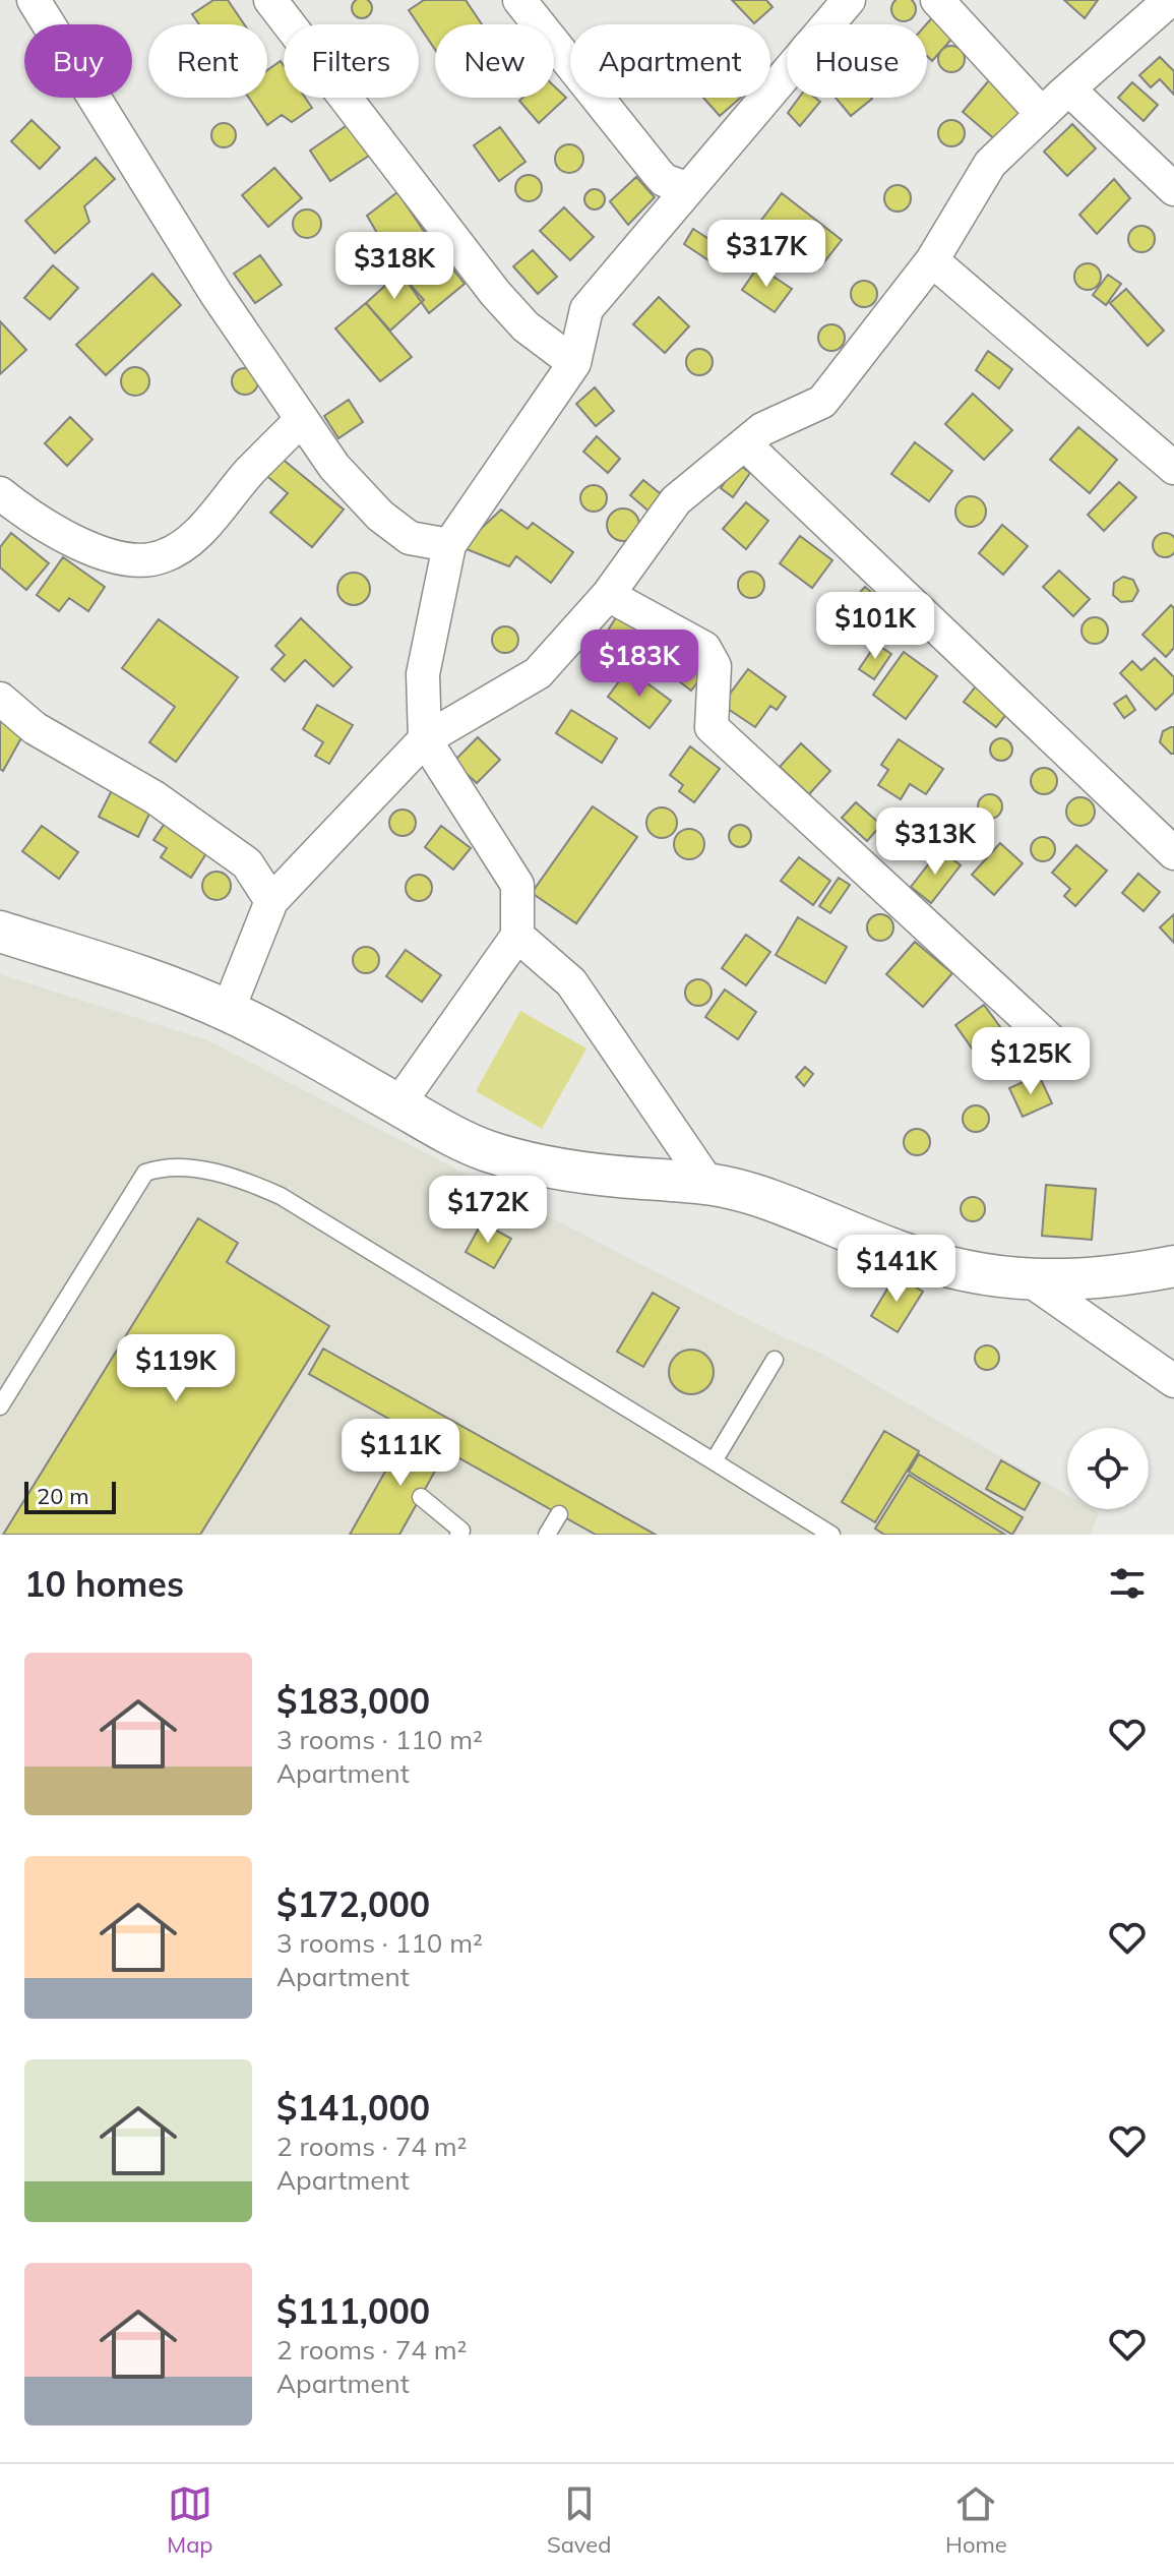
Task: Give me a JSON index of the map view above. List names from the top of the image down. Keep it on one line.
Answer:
{"scale_bar":"20 m","page":{"chip":["Buy","Rent","Filters","New","Apartment","House"],"price":["$317K","$318K","$101K","$183K","$313K","$125K","$172K","$141K","$119K","$111K"],"scale":"20 m","heading":"10 homes","list":[{"name":"$183,000","note":"3 rooms · 110 m² · Apartment"},{"name":"$172,000","note":"3 rooms · 110 m² · Apartment"},{"name":"$141,000","note":"2 rooms · 74 m² · Apartment"},{"name":"$111,000","note":"2 rooms · 74 m² · Apartment"}],"tabs":["Map","Saved","Home"]}}
